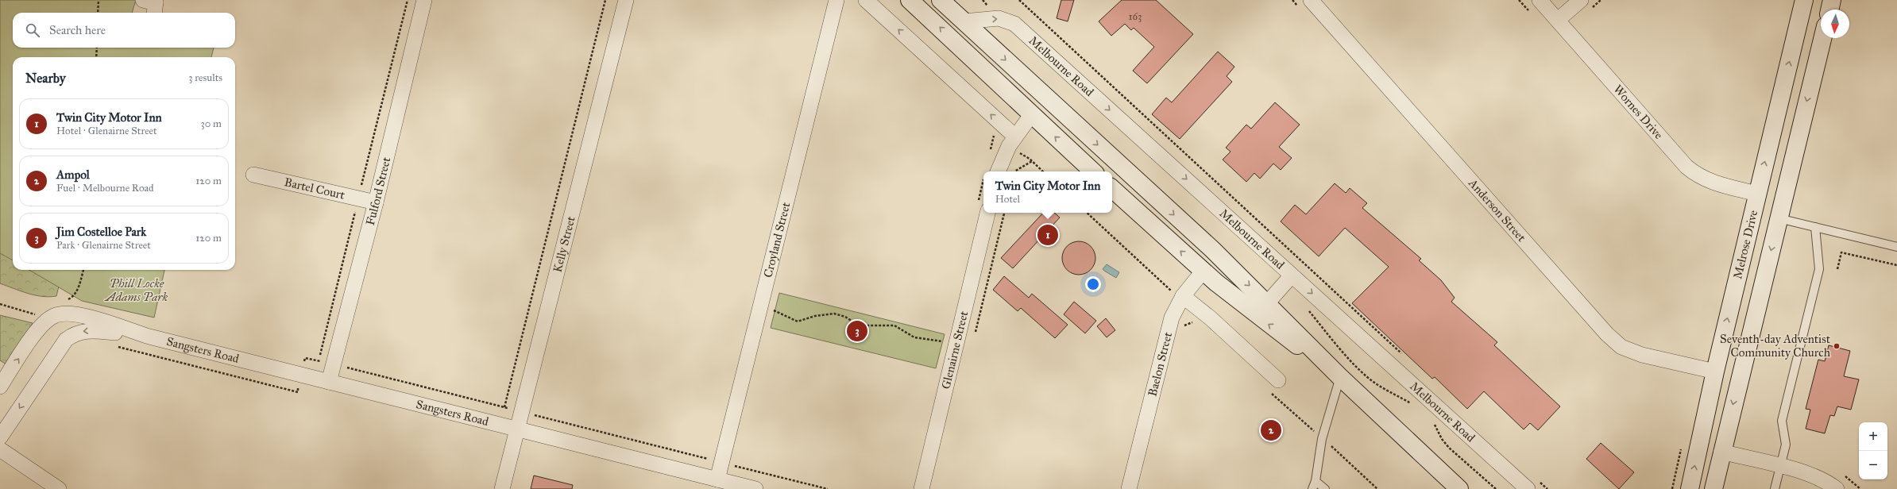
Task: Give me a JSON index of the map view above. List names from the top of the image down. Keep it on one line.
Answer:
{"streets":{"main road":["Melrose Drive","Baelon Street"],"street":["Melbourne Road","Wornes Drive","Bartel Court","Fulford Street","Anderson Street","Croyland Street","Kelly Street","Glenairne Street","Sangsters Road"]},"crossings":[["Wornes Drive","Melrose Drive"],["Bartel Court","Fulford Street"],["Fulford Street","Sangsters Road"],["Anderson Street","Melrose Drive"],["Croyland Street","Sangsters Road"],["Kelly Street","Sangsters Road"]],"one_way":["Melbourne Road"],"parks":["Phill Locke Adams Park"],"places":["Seventh-day Adventist Community Church"],"house_numbers":["163"],"north":"bottom","page":{"search":"Search here","heading":["Nearby","3 results"],"list":[{"mark":"1","name":"Twin City Motor Inn","note":"Hotel · Glenairne Street","value":"30 m"},{"mark":"2","name":"Ampol","note":"Fuel · Melbourne Road","value":"120 m"},{"mark":"3","name":"Jim Costelloe Park","note":"Park · Glenairne Street","value":"120 m"}],"popup":["Twin City Motor Inn","Hotel"],"pins":["1","3","2"],"map_buttons":["+","−"]}}
